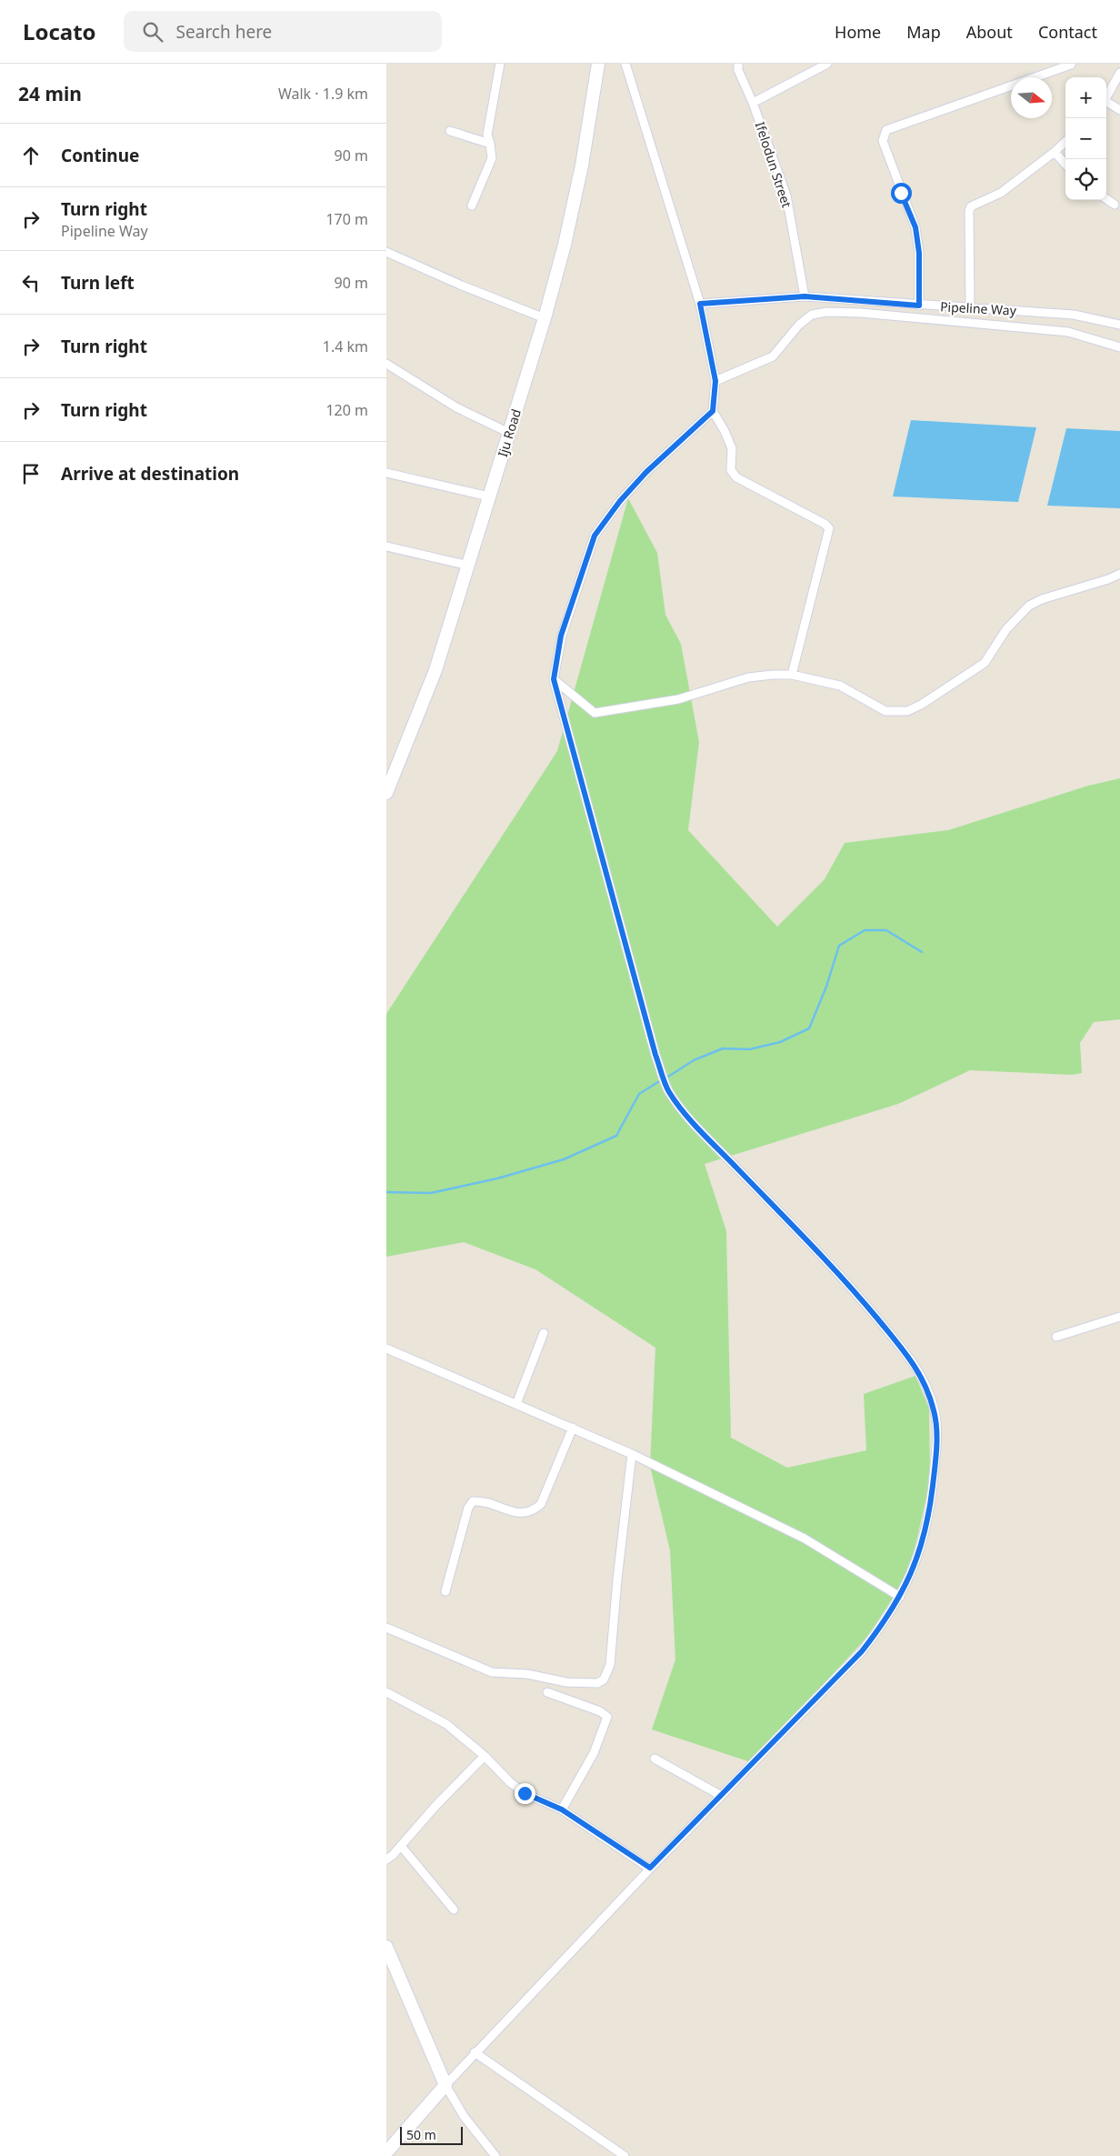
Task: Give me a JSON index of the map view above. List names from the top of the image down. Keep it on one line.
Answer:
{"streets":{"main road":["Iju Road"],"street":["Ifelodun Street","Pipeline Way"]},"crossings":[["Ifelodun Street","Pipeline Way"]],"scale_bar":"50 m","north":"right","page":{"header":"Locato","search":"Search here","nav":["Home","Map","About","Contact"],"heading":["24 min","Walk · 1.9 km"],"map_buttons":["+","−"],"list":[["Continue","90 m"],["Turn right","Pipeline Way","170 m"],["Turn left","90 m"],["Turn right","1.4 km"],["Turn right","120 m"],"Arrive at destination"],"scale":"50 m"}}
